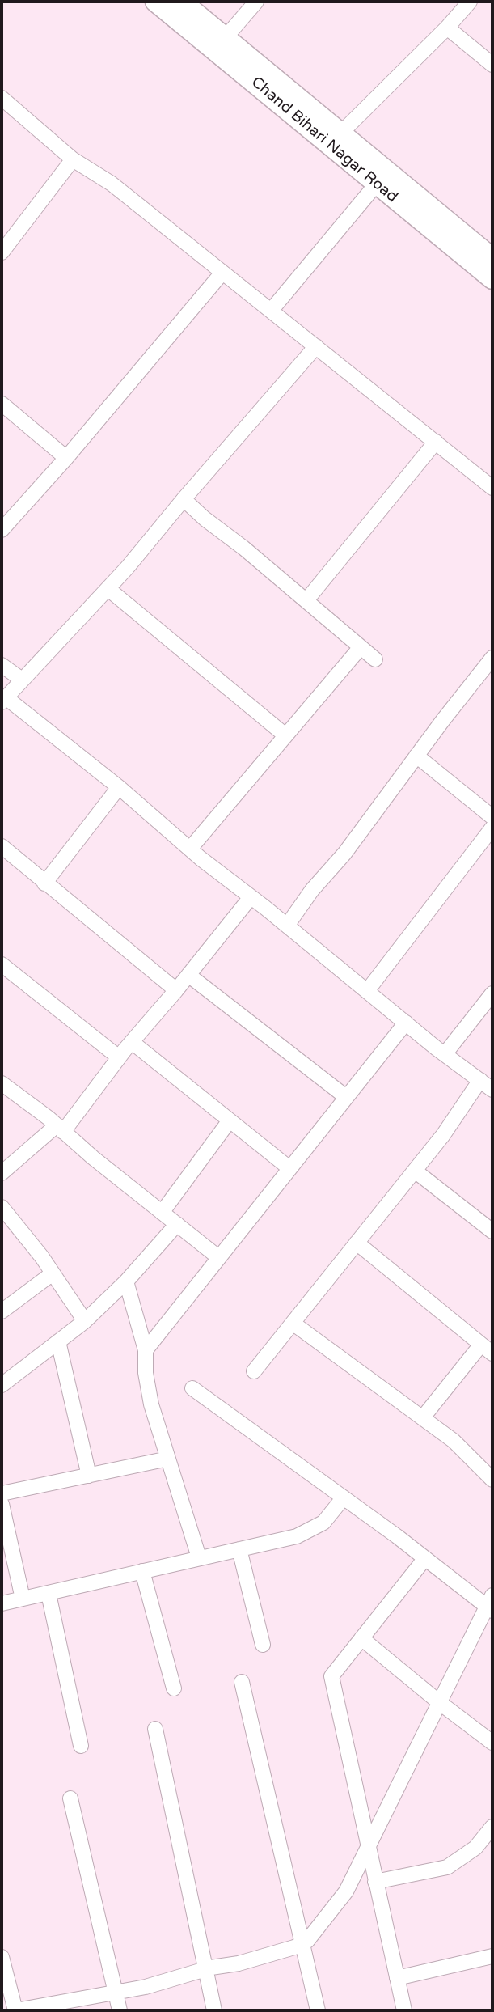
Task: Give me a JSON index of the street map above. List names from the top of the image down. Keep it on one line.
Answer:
{"streets":{"street":["Chand Bihari Nagar Road"]}}
